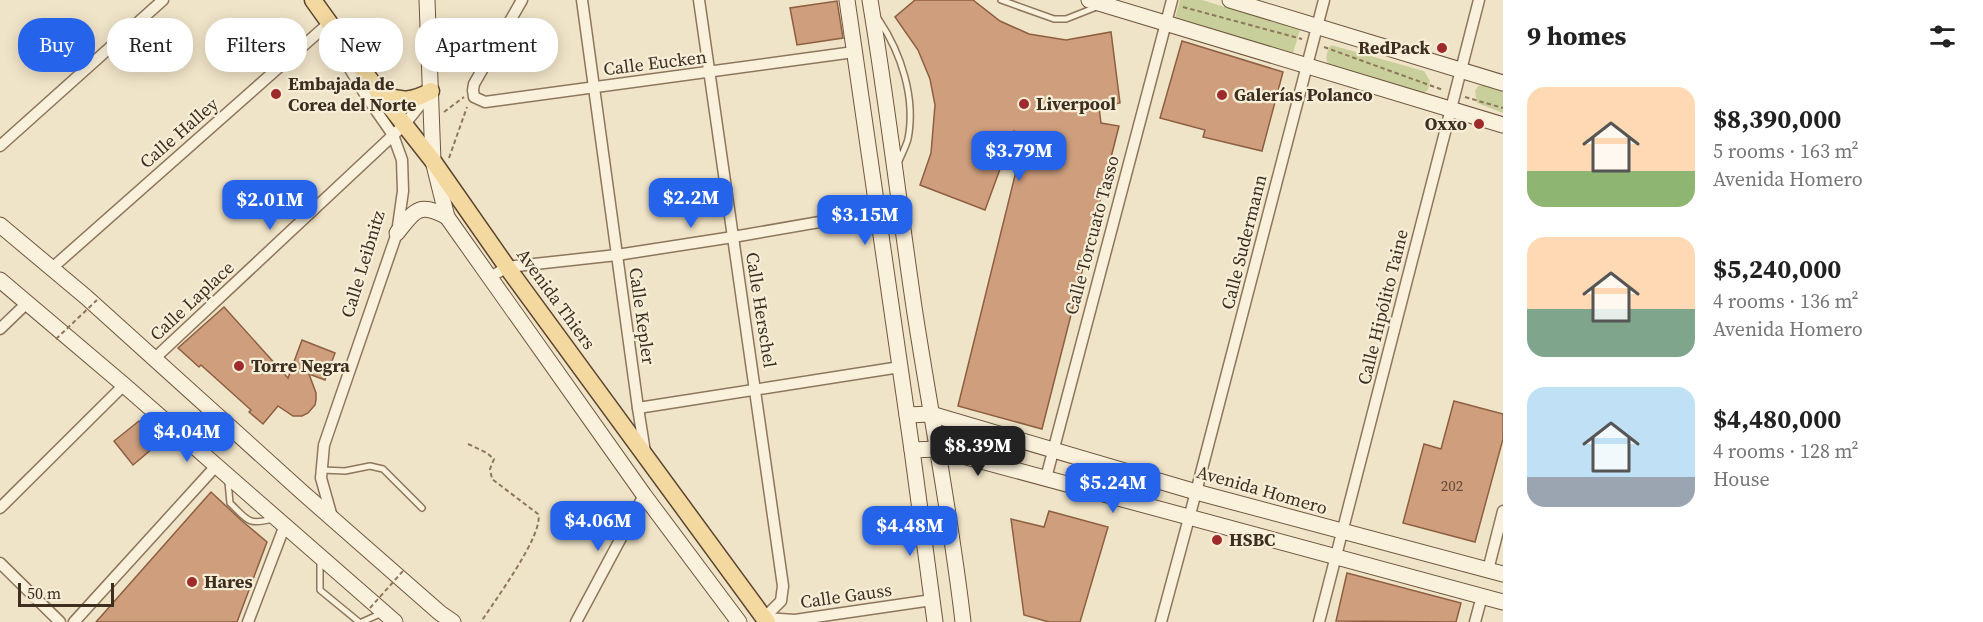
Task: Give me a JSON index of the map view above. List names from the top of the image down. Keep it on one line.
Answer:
{"streets":{"main road":["Avenida Thiers"],"street":["Calle Eucken","Calle Halley","Calle Torcuato Tasso","Calle Sudermann","Calle Leibnitz","Calle Laplace","Calle Hipólito Taine","Calle Herschel","Calle Kepler","Avenida Homero","Calle Gauss"]},"crossings":[["Calle Eucken","Calle Herschel"],["Calle Eucken","Calle Kepler"],["Calle Torcuato Tasso","Avenida Homero"],["Calle Sudermann","Avenida Homero"],["Calle Leibnitz","Avenida Thiers"],["Calle Leibnitz","Calle Laplace"],["Avenida Thiers","Calle Laplace"],["Avenida Thiers","Calle Herschel"],["Avenida Thiers","Calle Kepler"],["Avenida Thiers","Calle Gauss"],["Calle Hipólito Taine","Avenida Homero"],["Calle Herschel","Calle Gauss"]],"places":["RedPack","Embajada de Corea del Norte","Galerías Polanco","Liverpool","Oxxo","Torre Negra","HSBC","Hares"],"house_numbers":["202"],"scale_bar":"50 m","page":{"heading":"9 homes","chip":["Buy","Rent","Filters","New","Apartment"],"list":[{"name":"$8,390,000","note":"5 rooms · 163 m² · Avenida Homero"},{"name":"$5,240,000","note":"4 rooms · 136 m² · Avenida Homero"},{"name":"$4,480,000","note":"4 rooms · 128 m² · House"}],"price":["$3.79M","$2.2M","$2.01M","$3.15M","$4.04M","$8.39M","$5.24M","$4.06M","$4.48M"],"scale":"50 m"}}
